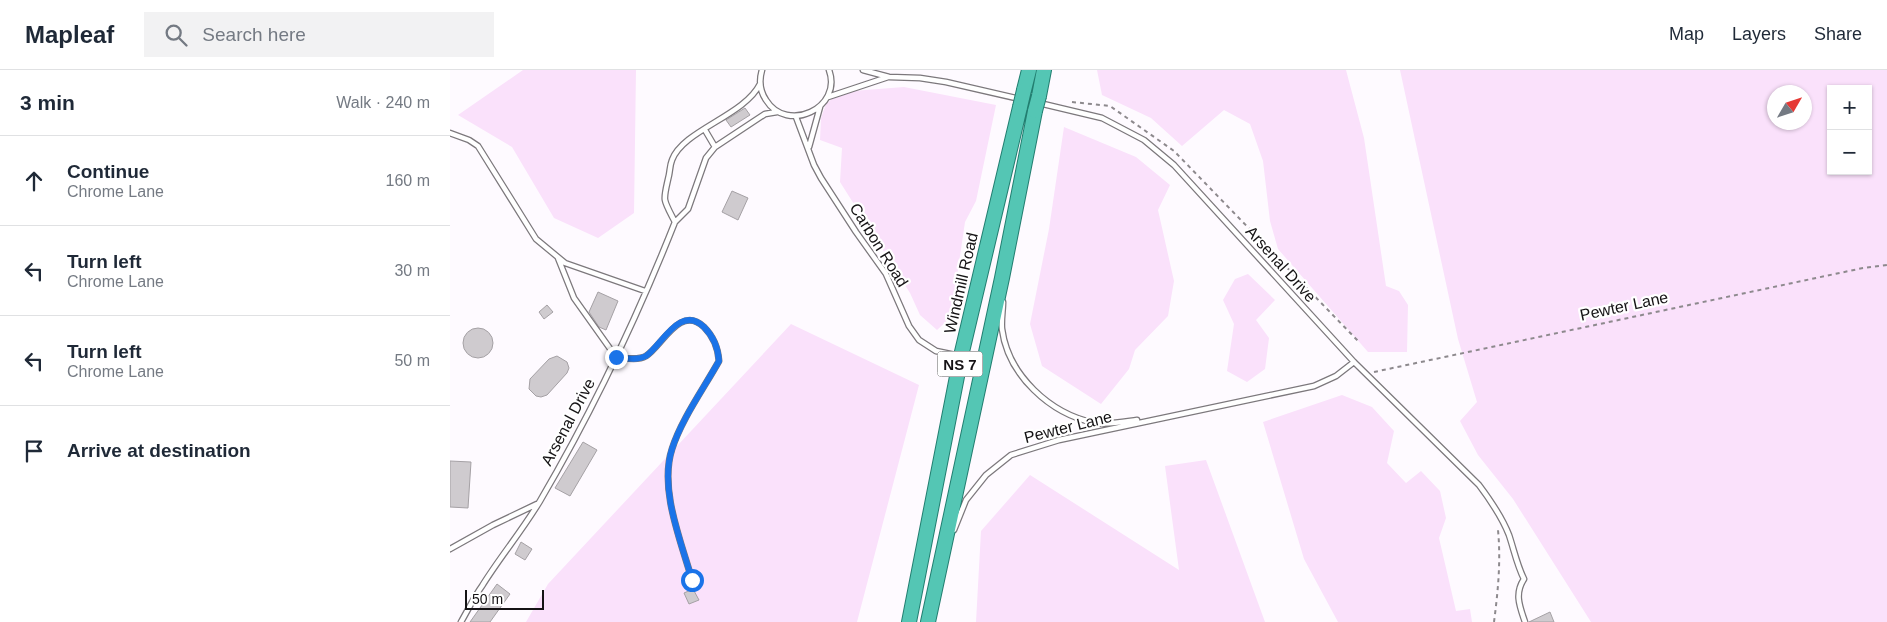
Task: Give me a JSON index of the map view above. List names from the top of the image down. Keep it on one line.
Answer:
{"streets":{"highway":["Windmill Road","NS 7"],"lane":["Carbon Road","Arsenal Drive","Pewter Lane"]},"crossings":[["Carbon Road","Windmill Road"],["Arsenal Drive","Windmill Road"],["Arsenal Drive","Pewter Lane"],["Windmill Road","Pewter Lane"]],"scale_bar":"50 m","north":"top right","page":{"header":"Mapleaf","search":"Search here","nav":["Map","Layers","Share"],"heading":["3 min","Walk · 240 m"],"map_buttons":["+","−"],"list":[["Continue","Chrome Lane","160 m"],["Turn left","Chrome Lane","30 m"],["Turn left","Chrome Lane","50 m"],"Arrive at destination"],"scale":"50 m"}}
